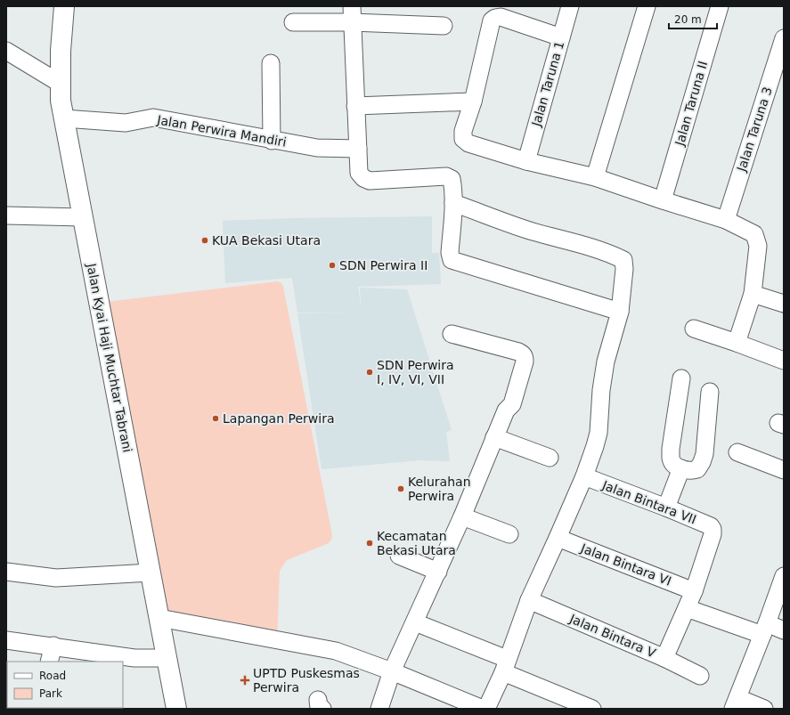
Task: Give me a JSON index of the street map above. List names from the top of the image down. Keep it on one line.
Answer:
{"streets":{"street":["Jalan Taruna 1","Jalan Taruna II","Jalan Taruna 3","Jalan Perwira Mandiri","Jalan Kyai Haji Muchtar Tabrani","Jalan Bintara VII","Jalan Bintara VI","Jalan Bintara V"]},"crossings":[["Jalan Perwira Mandiri","Jalan Kyai Haji Muchtar Tabrani"],["Jalan Bintara VII","Jalan Bintara V"],["Jalan Bintara VI","Jalan Bintara V"]],"places":{"other":["KUA Bekasi Utara","SDN Perwira II","SDN Perwira I, IV, VI, VII","Lapangan Perwira","Kelurahan Perwira","Kecamatan Bekasi Utara"],"health":["UPTD Puskesmas Perwira"]},"legend":["Road","Park"],"scale_bar":"20 m"}
